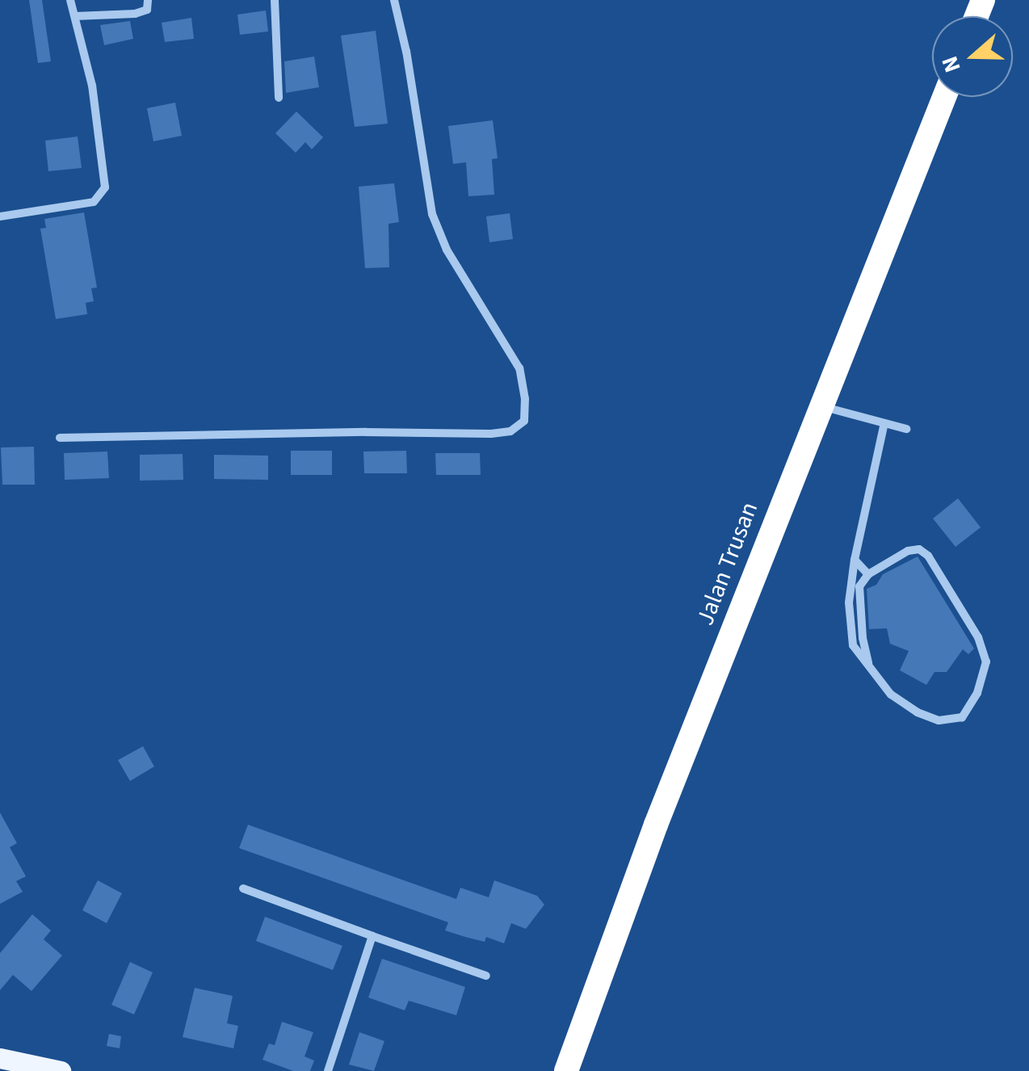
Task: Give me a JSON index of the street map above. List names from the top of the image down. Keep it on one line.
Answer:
{"streets":{"highway":["Jalan Trusan"]},"north":"left"}
